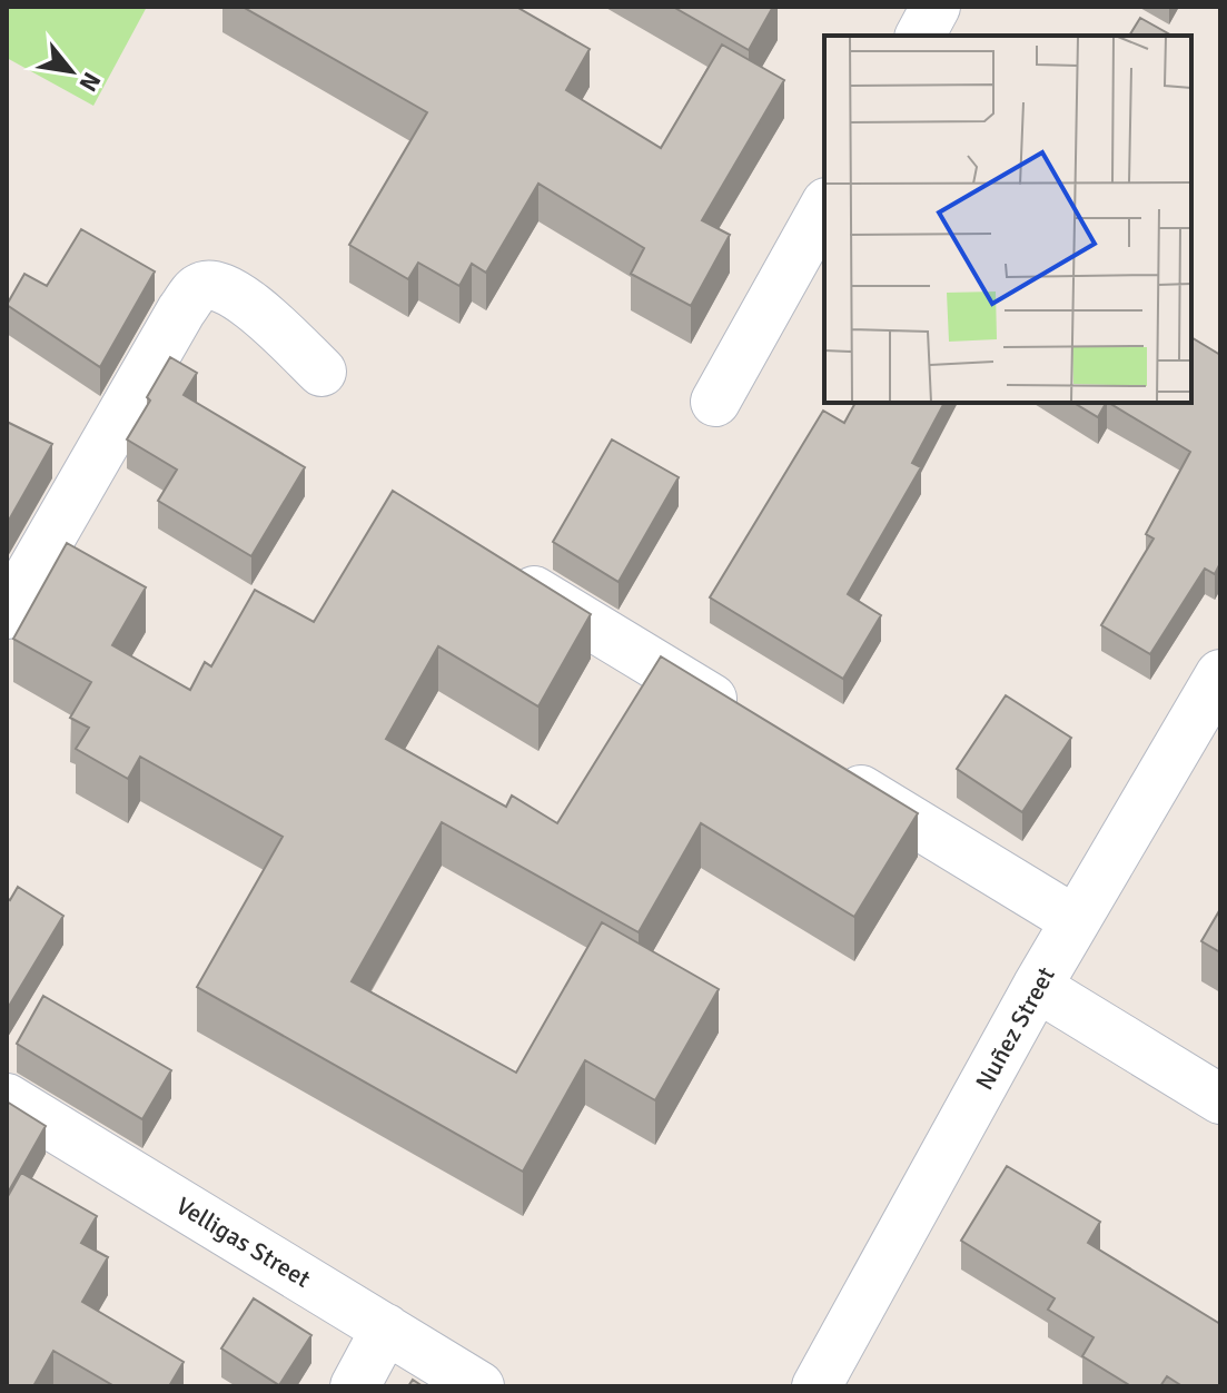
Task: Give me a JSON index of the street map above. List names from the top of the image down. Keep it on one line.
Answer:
{"streets":{"street":["Nuñez Street","Velligas Street"]},"north":"bottom right"}
